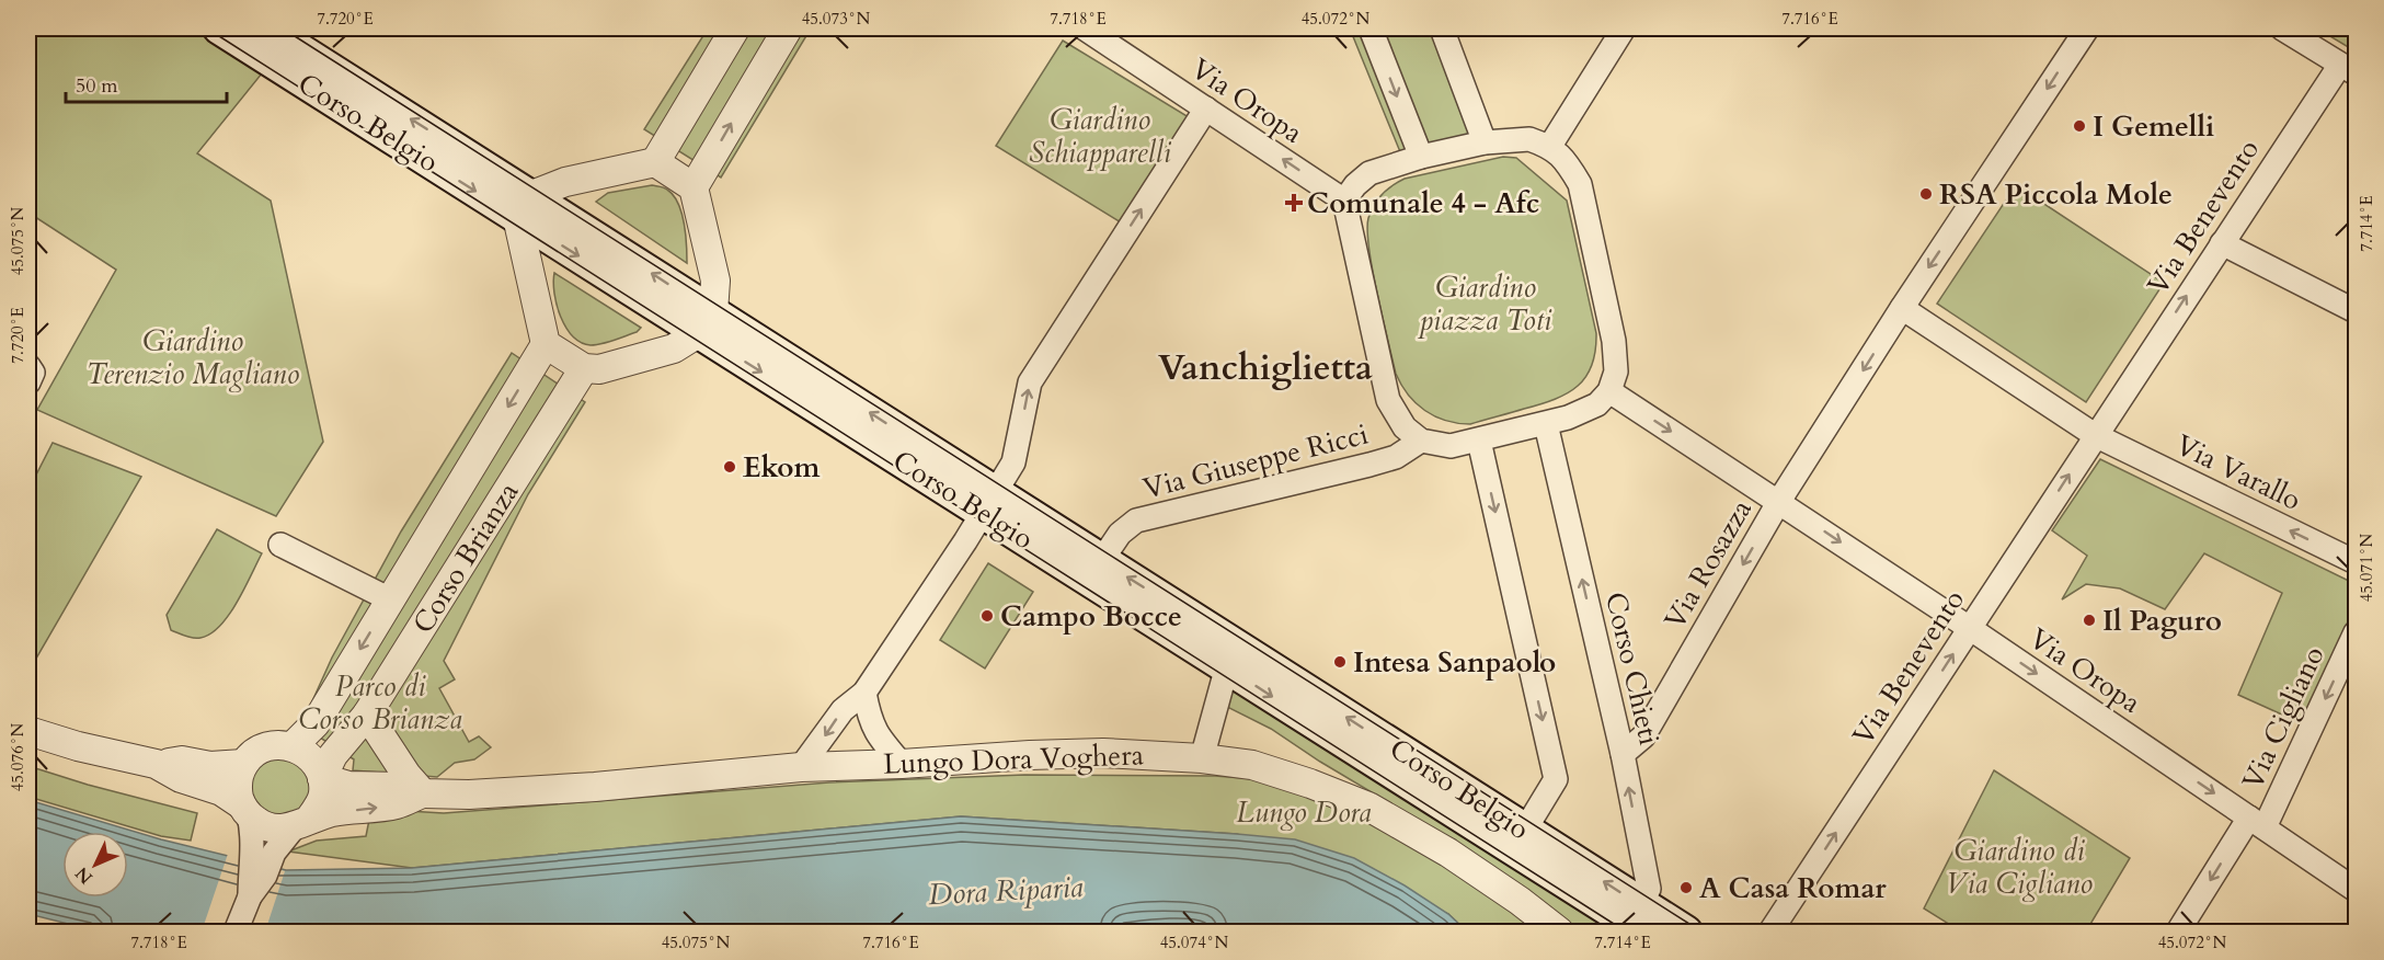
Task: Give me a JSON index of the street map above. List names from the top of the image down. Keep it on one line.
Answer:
{"streets":{"main road":["Corso Belgio"],"street":["Via Oropa","Via Benevento","Via Giuseppe Ricci","Via Varallo","Corso Brianza","Via Rosazza","Corso Chieti","Via Cigliano","Lungo Dora Voghera"]},"crossings":[["Via Oropa","Corso Belgio"],["Via Oropa","Via Benevento"],["Via Oropa","Via Rosazza"],["Via Oropa","Via Cigliano"],["Corso Belgio","Via Giuseppe Ricci"],["Corso Belgio","Corso Chieti"],["Via Benevento","Via Varallo"],["Corso Brianza","Lungo Dora Voghera"],["Via Rosazza","Corso Chieti"]],"one_way":["Via Benevento","Via Varallo","Via Rosazza","Via Cigliano"],"districts":["Vanchiglietta"],"water":["Dora Riparia"],"parks":["Giardino Schiapparelli","Giardino piazza Toti","Giardino Terenzio Magliano","Parco di Corso Brianza","Lungo Dora","Giardino di Via Cigliano"],"places":{"other":["I Gemelli","RSA Piccola Mole","Ekom","Campo Bocce","Il Paguro","Intesa Sanpaolo","A Casa Romar"],"health":["Comunale 4 - Afc"]},"scale_bar":"50 m","north":"bottom left","coordinates":["7.720°E","45.073°N","7.718°E","45.072°N","7.716°E","7.714°E","45.075°N","45.071°N","45.076°N","45.074°N"]}
